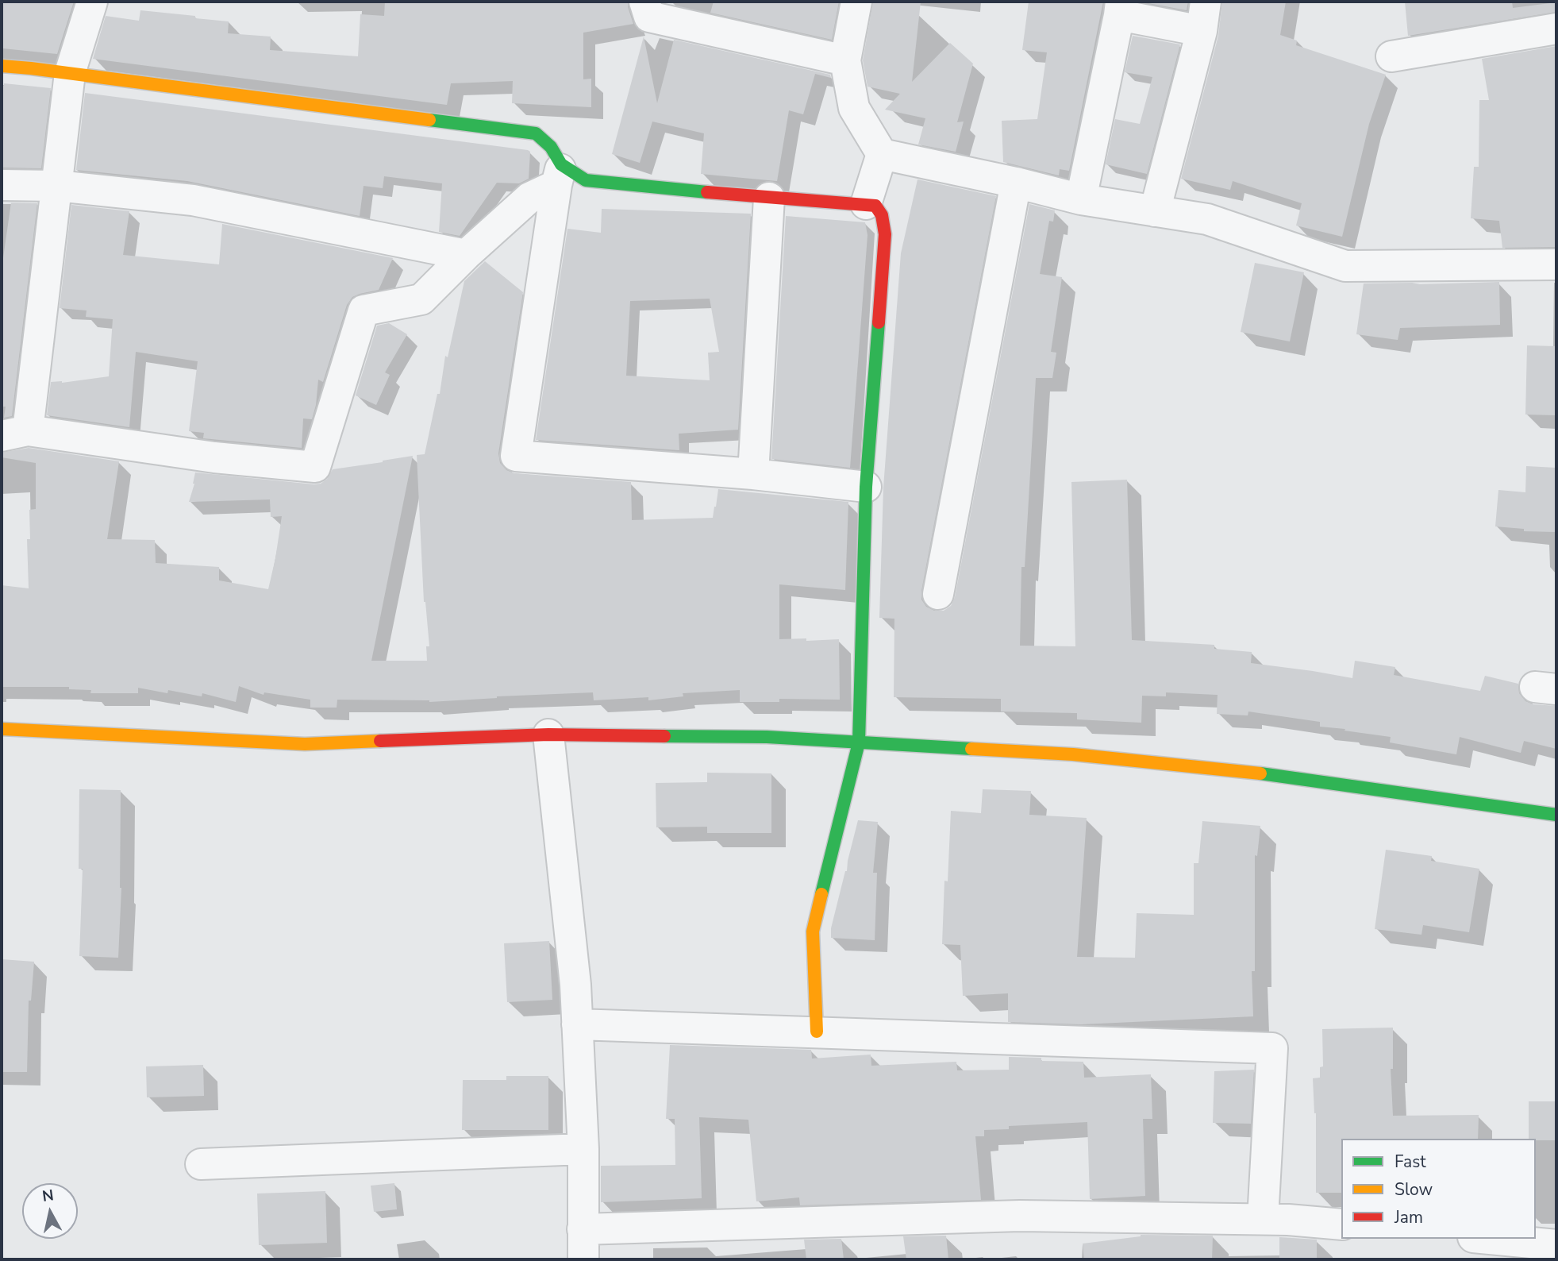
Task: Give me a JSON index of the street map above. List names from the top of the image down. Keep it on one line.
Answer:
{"legend":["Fast","Slow","Jam"],"north":"top"}
